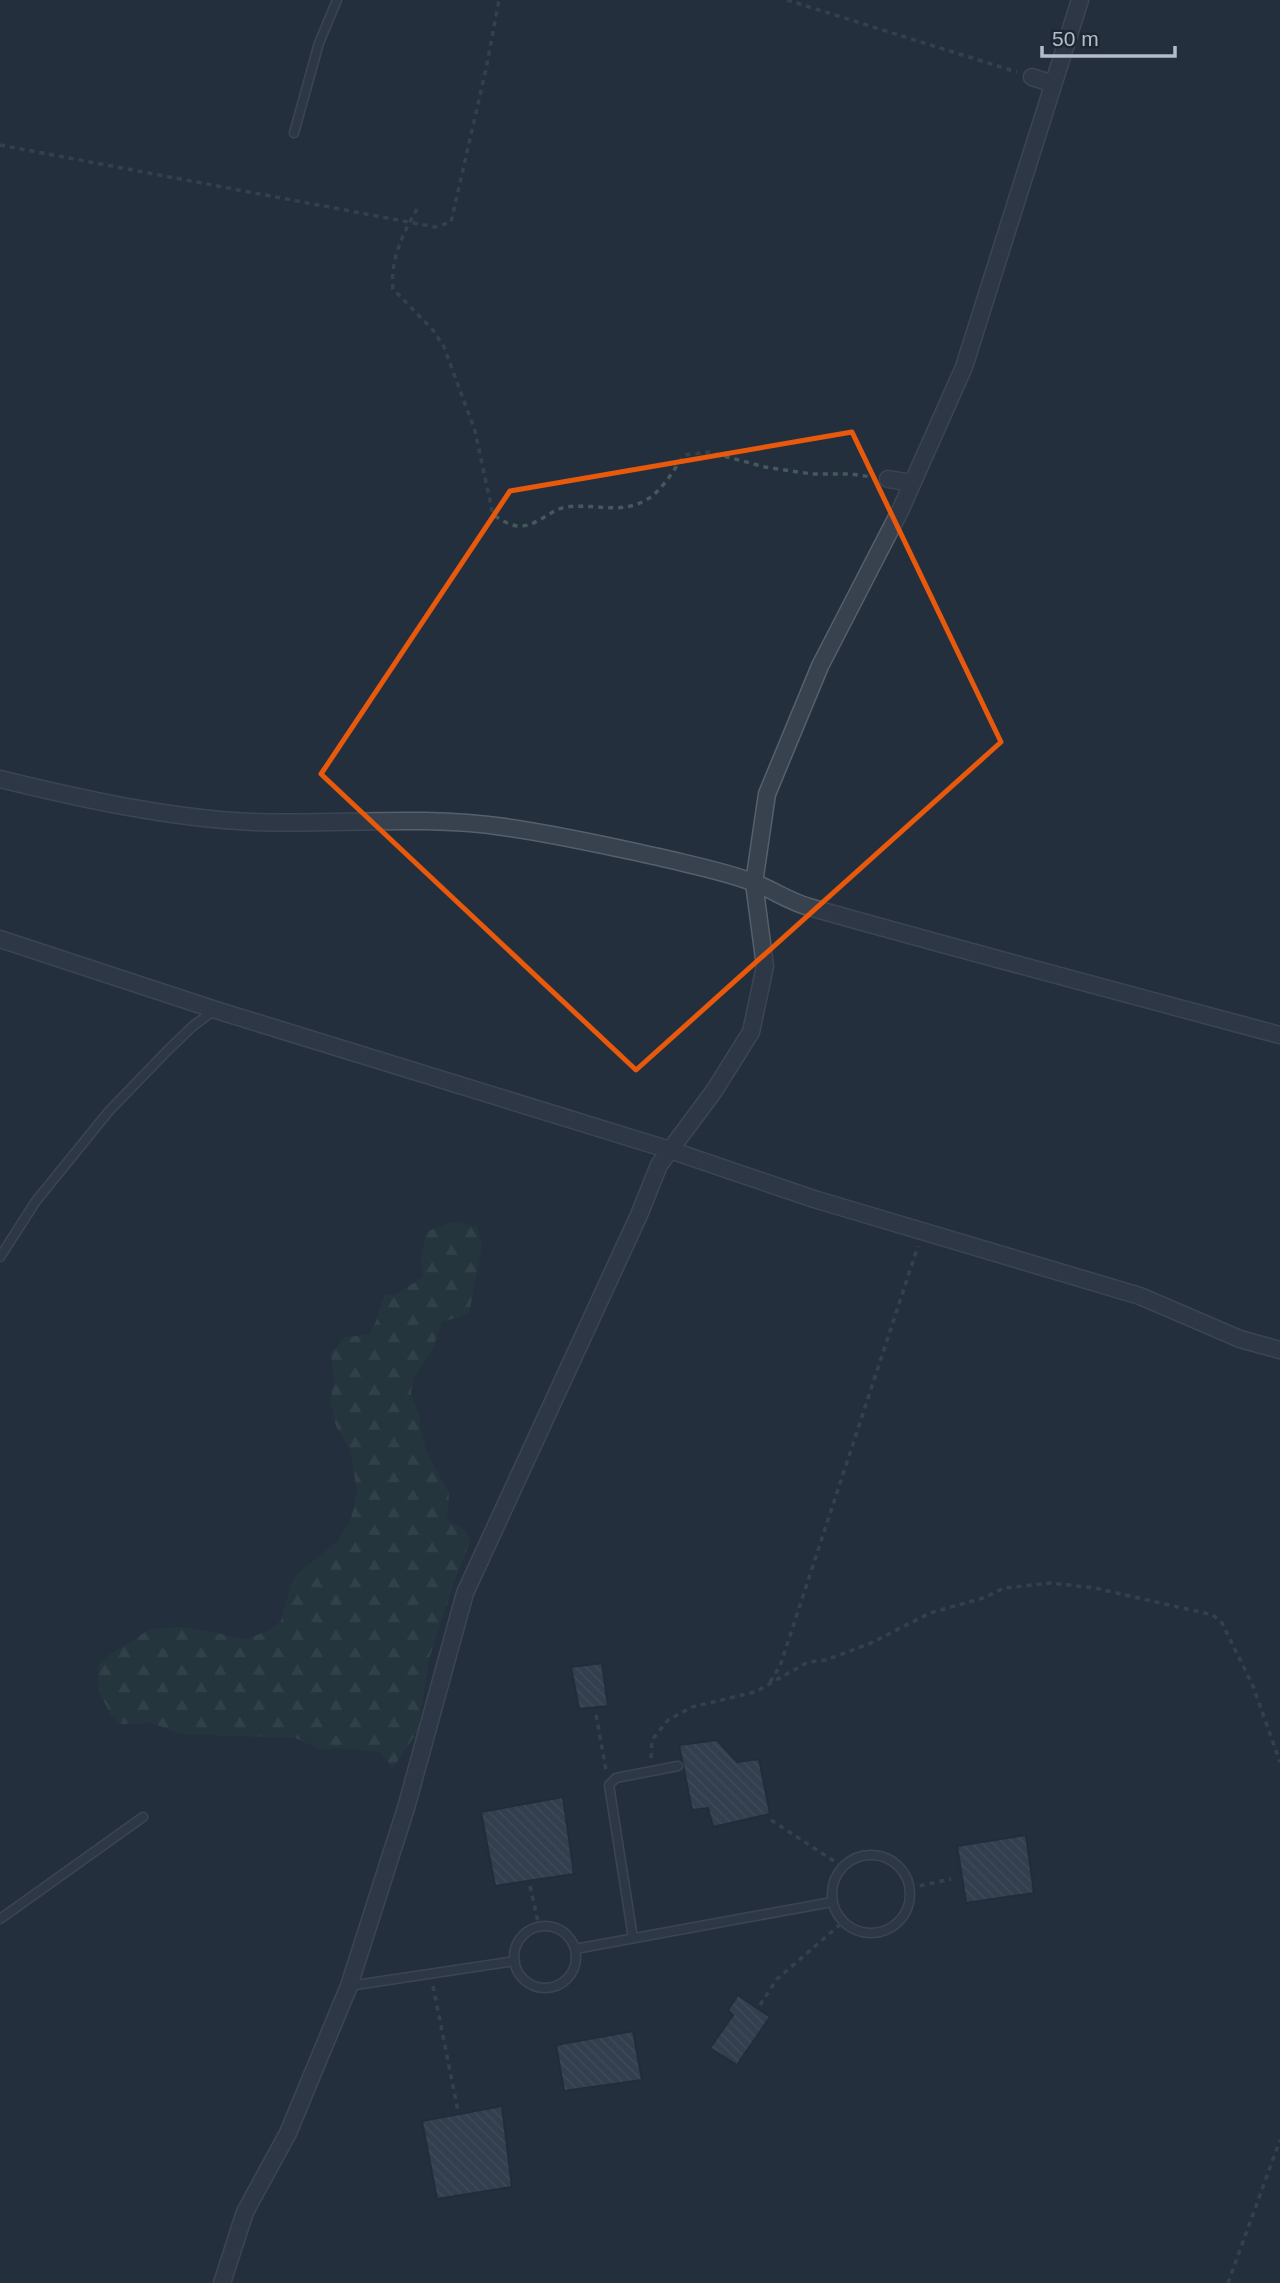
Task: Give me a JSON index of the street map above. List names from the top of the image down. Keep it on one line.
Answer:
{"scale_bar":"50 m"}
